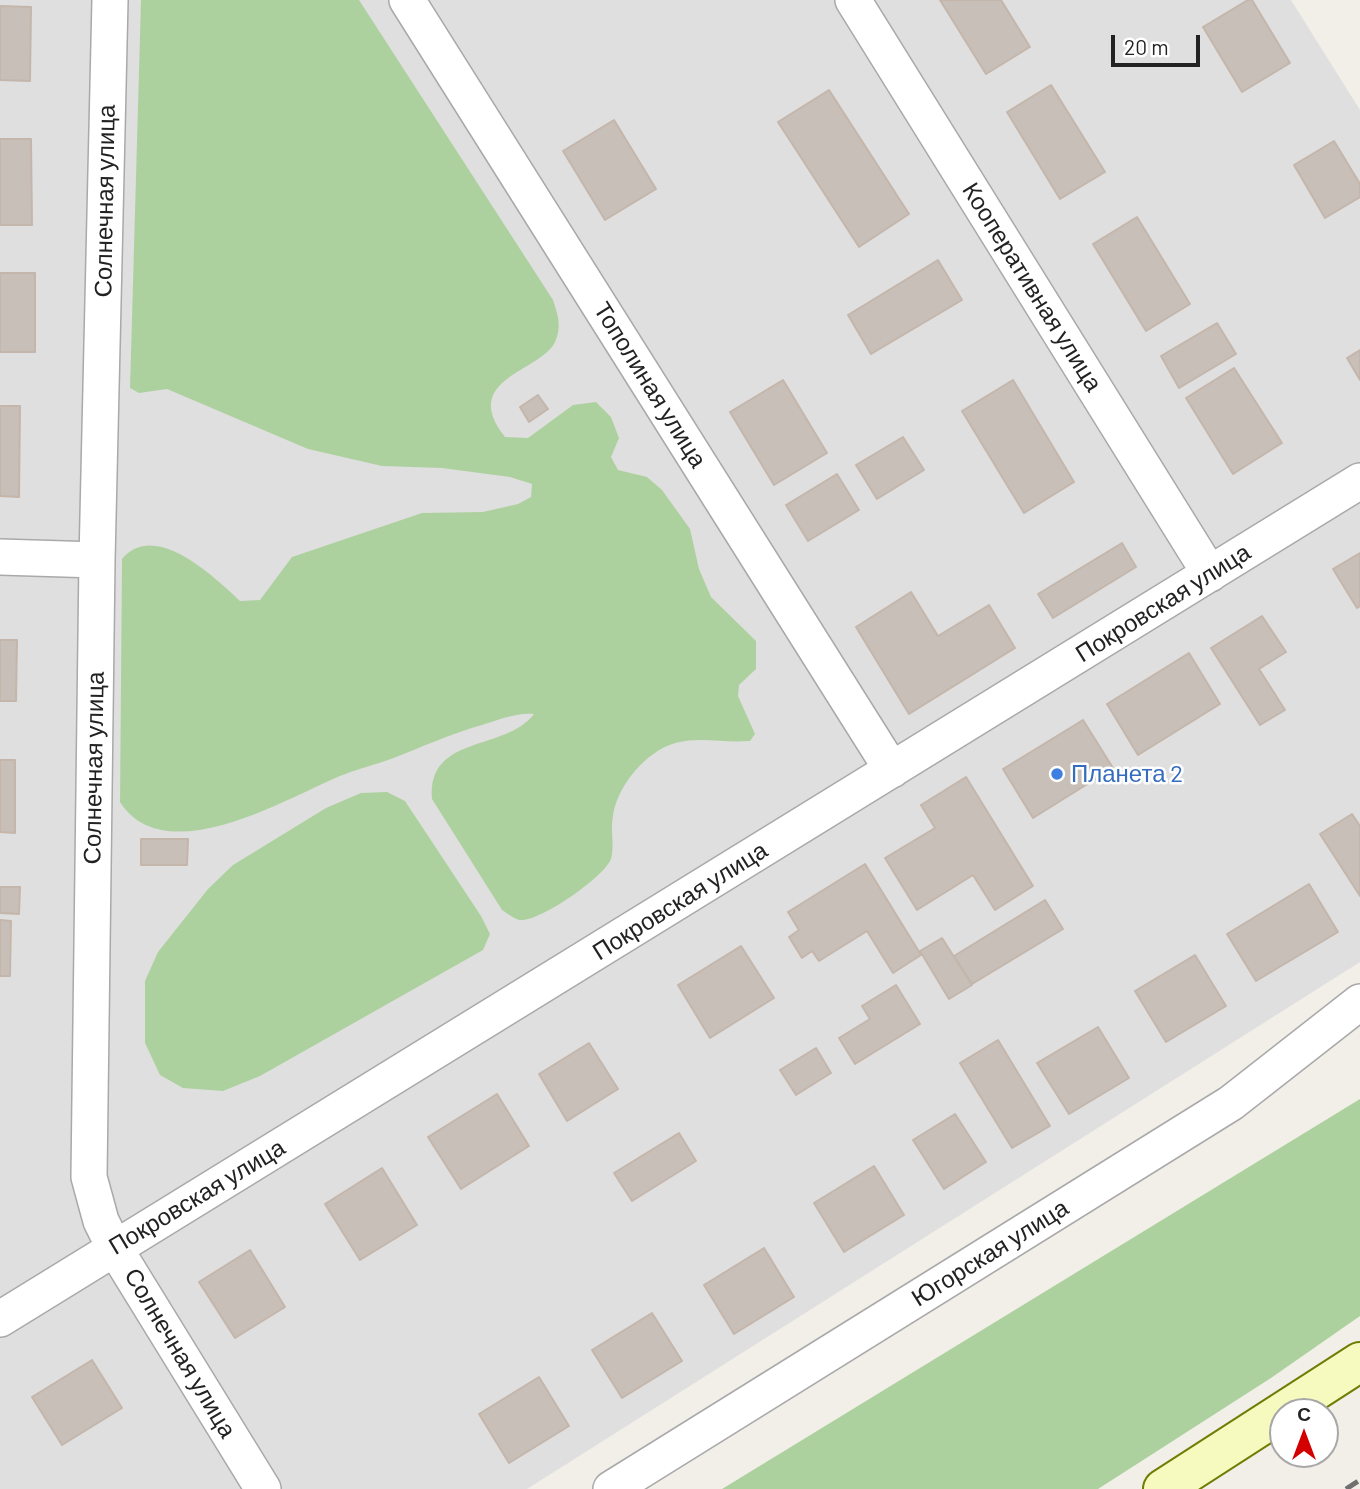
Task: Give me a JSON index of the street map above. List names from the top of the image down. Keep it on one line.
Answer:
{"streets":{"street":["Солнечная улица","Кооперативная улица","Тополиная улица","Покровская улица","Югорская улица"]},"crossings":[["Солнечная улица","Покровская улица"],["Кооперативная улица","Покровская улица"],["Тополиная улица","Покровская улица"]],"places":["Планета 2"],"scale_bar":"20 m","north":"top"}
